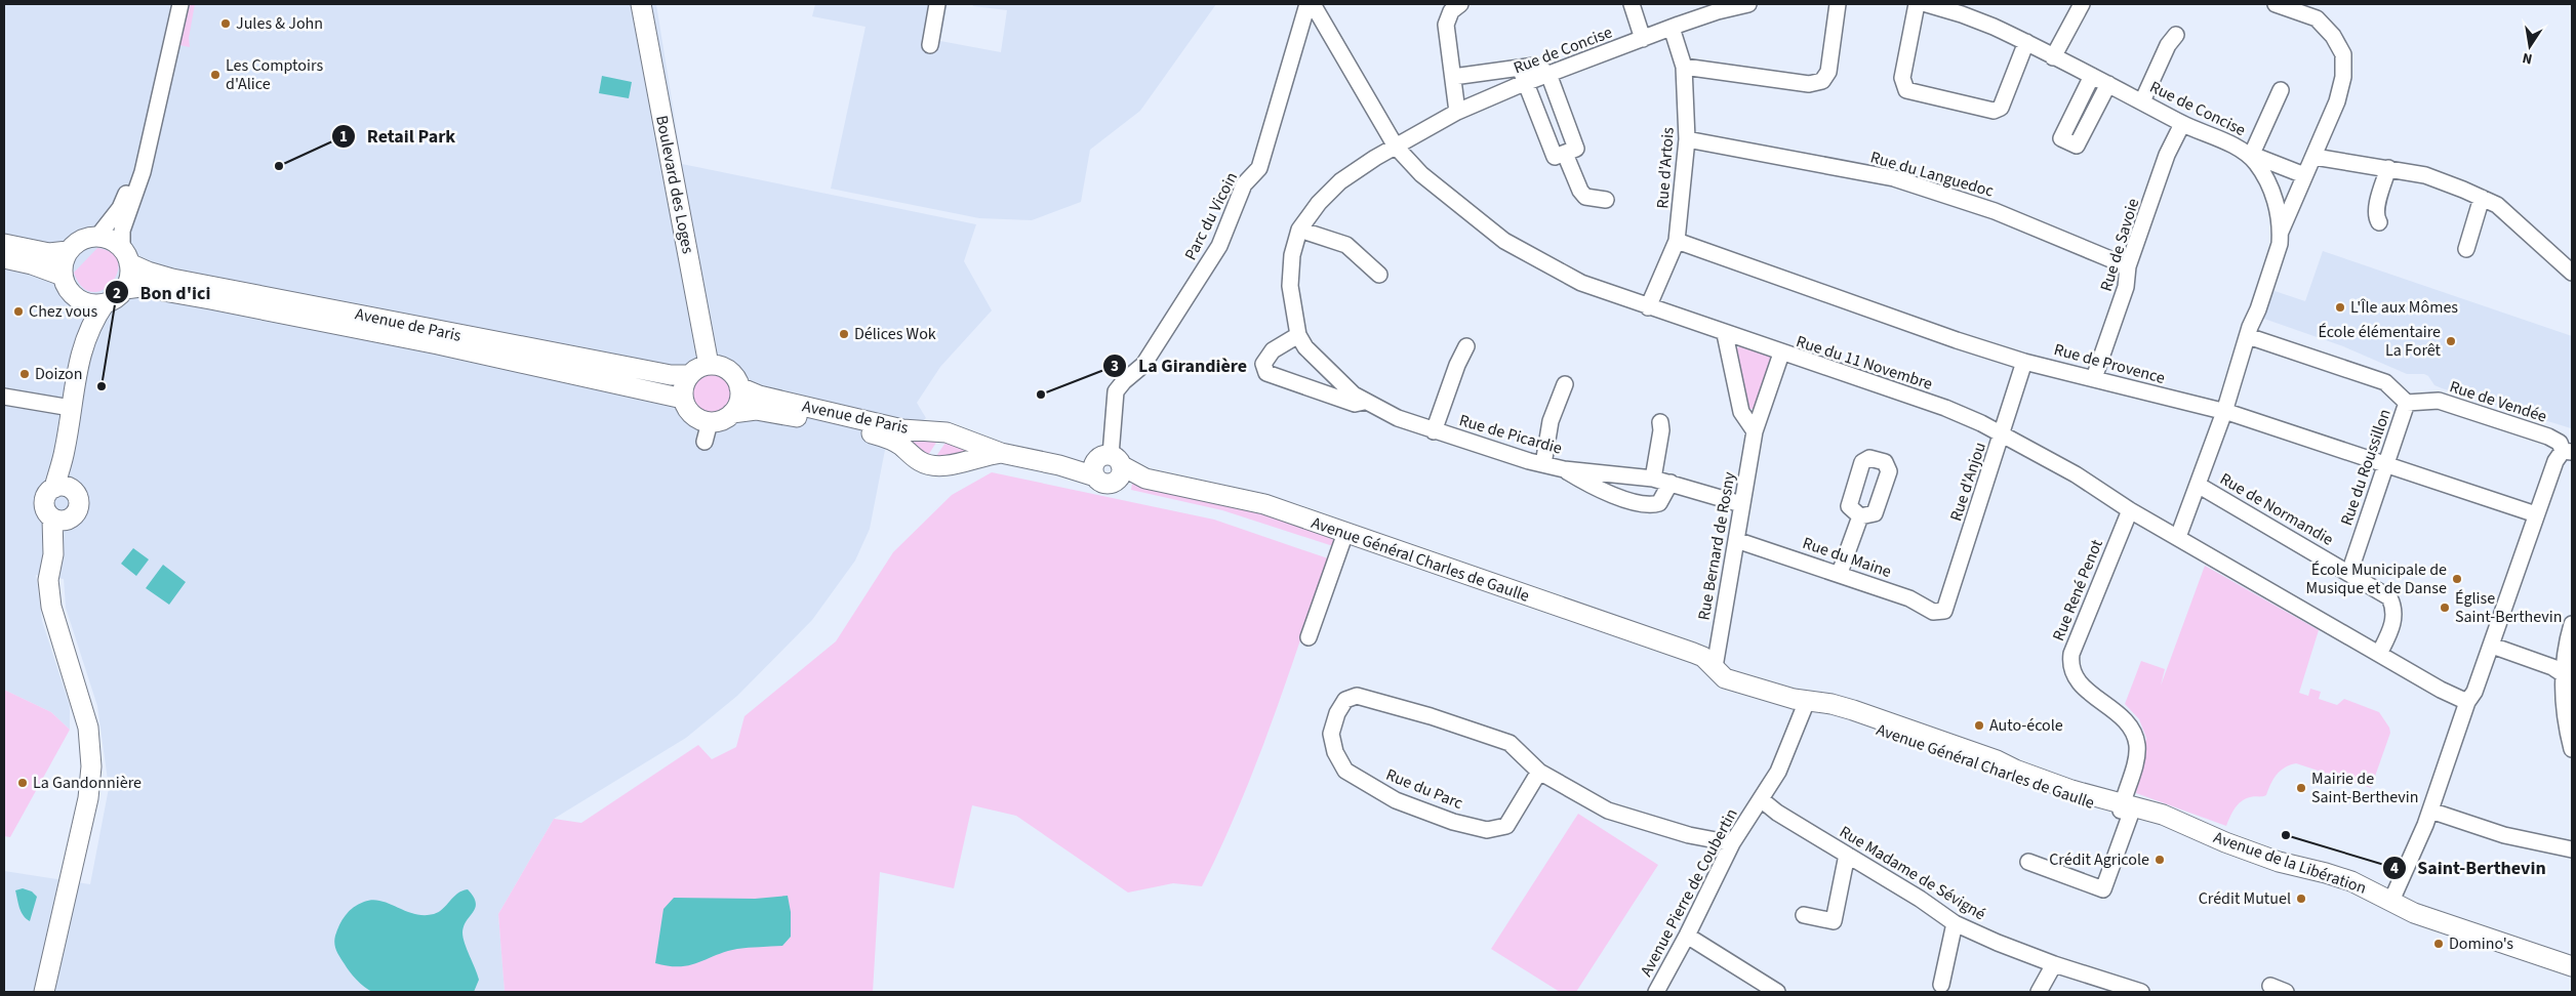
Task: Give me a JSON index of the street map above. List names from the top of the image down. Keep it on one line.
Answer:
{"streets":{"main road":["Boulevard des Loges","Avenue de Paris","Avenue Général Charles de Gaulle","Avenue de la Libération"],"street":["Rue de Concise","Rue d'Artois","Rue du Languedoc","Parc du Vicoin","Rue de Savoie","Rue du 11 Novembre","Rue de Provence","Rue de Vendée","Rue de Picardie","Rue du Roussillon","Rue d'Anjou","Rue de Normandie","Rue Bernard de Rosny","Rue du Maine","Rue René Penot","Rue du Parc","Rue Madame de Sévigné","Avenue Pierre de Coubertin"]},"crossings":[["Rue de Concise","Rue d'Artois"],["Rue de Concise","Rue de Savoie"],["Rue de Concise","Rue du 11 Novembre"],["Rue de Concise","Rue de Provence"],["Rue de Concise","Rue de Picardie"],["Rue de Concise","Rue de Normandie"],["Rue d'Artois","Rue du Languedoc"],["Rue d'Artois","Rue du 11 Novembre"],["Rue d'Artois","Rue de Provence"],["Rue du Languedoc","Rue de Savoie"],["Boulevard des Loges","Avenue de Paris"],["Parc du Vicoin","Avenue de Paris"],["Parc du Vicoin","Avenue Général Charles de Gaulle"],["Rue de Savoie","Rue de Provence"],["Avenue de Paris","Avenue Général Charles de Gaulle"],["Rue du 11 Novembre","Rue de Picardie"],["Rue du 11 Novembre","Rue d'Anjou"],["Rue du 11 Novembre","Rue de Normandie"],["Rue du 11 Novembre","Rue Bernard de Rosny"],["Rue du 11 Novembre","Rue René Penot"],["Rue de Provence","Rue du Roussillon"],["Rue de Provence","Rue d'Anjou"],["Rue de Vendée","Rue du Roussillon"],["Rue de Picardie","Rue Bernard de Rosny"],["Rue du Roussillon","Rue de Normandie"],["Rue d'Anjou","Rue du Maine"],["Rue Bernard de Rosny","Rue du Maine"],["Rue Bernard de Rosny","Avenue Général Charles de Gaulle"],["Avenue Général Charles de Gaulle","Rue René Penot"],["Avenue Général Charles de Gaulle","Avenue de la Libération"],["Avenue Général Charles de Gaulle","Avenue Pierre de Coubertin"],["Rue du Parc","Avenue Pierre de Coubertin"],["Rue Madame de Sévigné","Avenue Pierre de Coubertin"]],"places":["Jules & John","Les Comptoirs d'Alice","Retail Park","L'Île aux Mômes","Chez vous","Délices Wok","École élémentaire La Forêt","Doizon","Bon d'ici","La Girandière","École Municipale de Musique et de Danse","Église Saint-Berthevin","Auto-école","La Gandonnière","Mairie de Saint-Berthevin","Saint-Berthevin","Crédit Agricole","Crédit Mutuel","Domino's"],"north":"bottom"}
